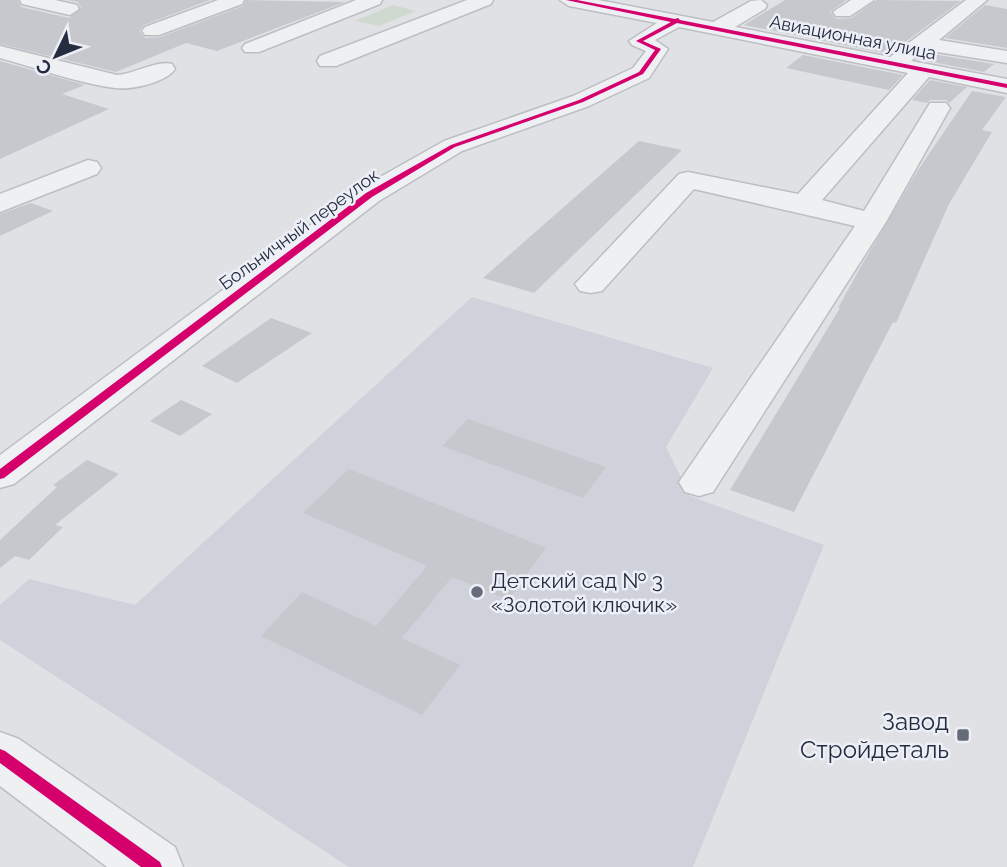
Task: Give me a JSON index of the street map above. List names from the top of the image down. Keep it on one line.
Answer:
{"streets":{"street":["Авиационная улица","Больничный переулок"]},"crossings":[["Авиационная улица","Больничный переулок"]],"places":{"other":["Детский сад № 3 «Золотой ключик»"],"transit":["Завод Стройдеталь"]},"north":"bottom left"}
